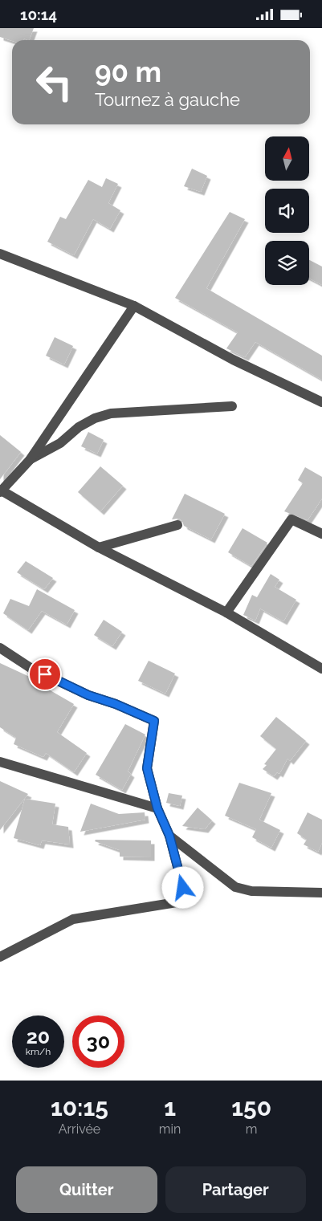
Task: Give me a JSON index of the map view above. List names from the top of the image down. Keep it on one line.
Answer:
{"north":"top","page":{"status":"10:14","turn":["90 m","Tournez à gauche"],"speed":"20 km/h","limit":"30","eta":["10:15","Arrivée","1","min","150","m"],"buttons":["Quitter","Partager"]}}
